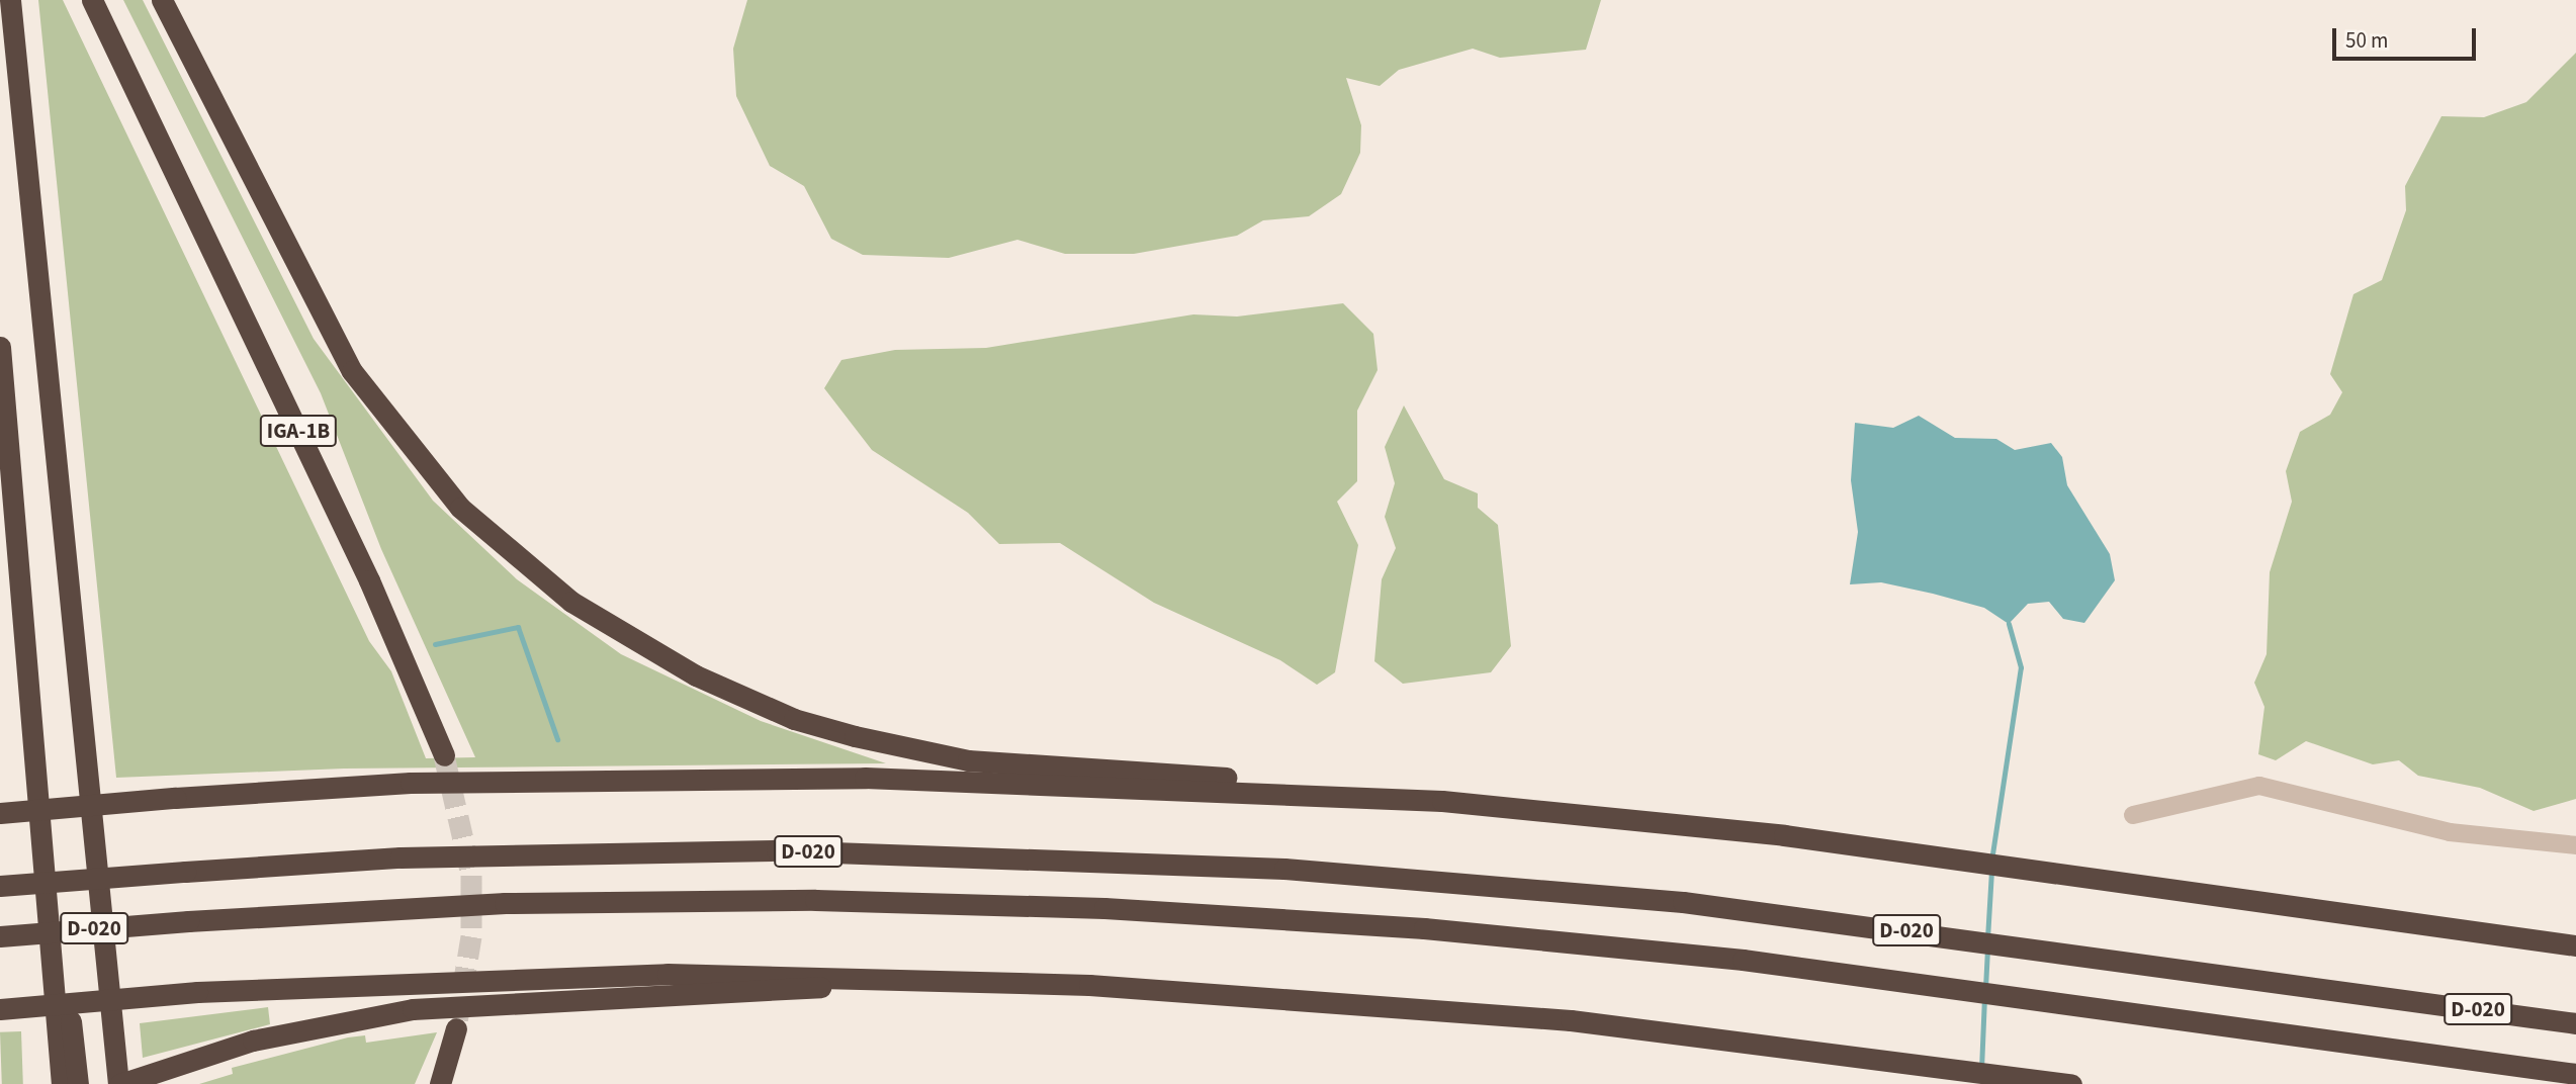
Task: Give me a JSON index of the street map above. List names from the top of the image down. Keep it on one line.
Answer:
{"streets":{"highway":["IGA-1B","D-020"]},"scale_bar":"50 m"}
